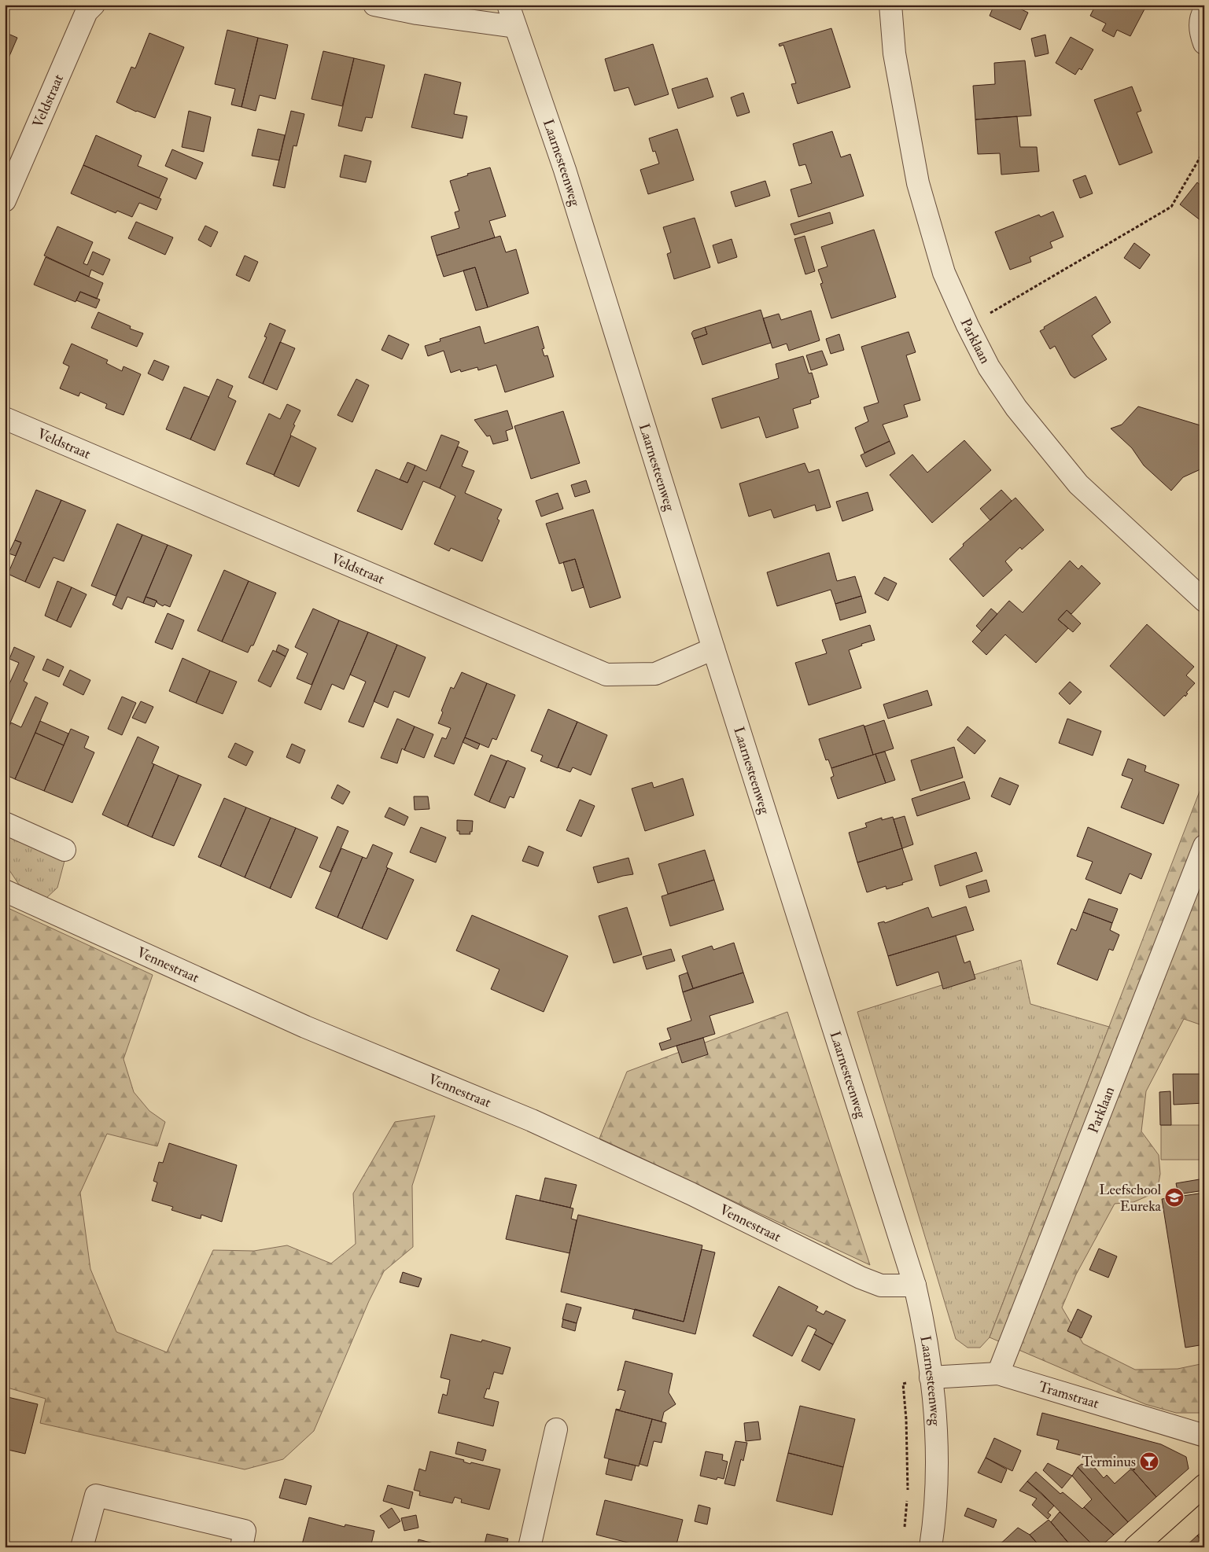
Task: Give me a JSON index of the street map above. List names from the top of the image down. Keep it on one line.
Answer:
{"streets":{"street":["Veldstraat","Laarnesteenweg","Parklaan","Vennestraat","Tramstraat"]},"crossings":[["Veldstraat","Laarnesteenweg"],["Laarnesteenweg","Vennestraat"],["Laarnesteenweg","Tramstraat"],["Parklaan","Tramstraat"]],"places":{"school or university":["Leefschool Eureka"],"bar":["Terminus"]}}
